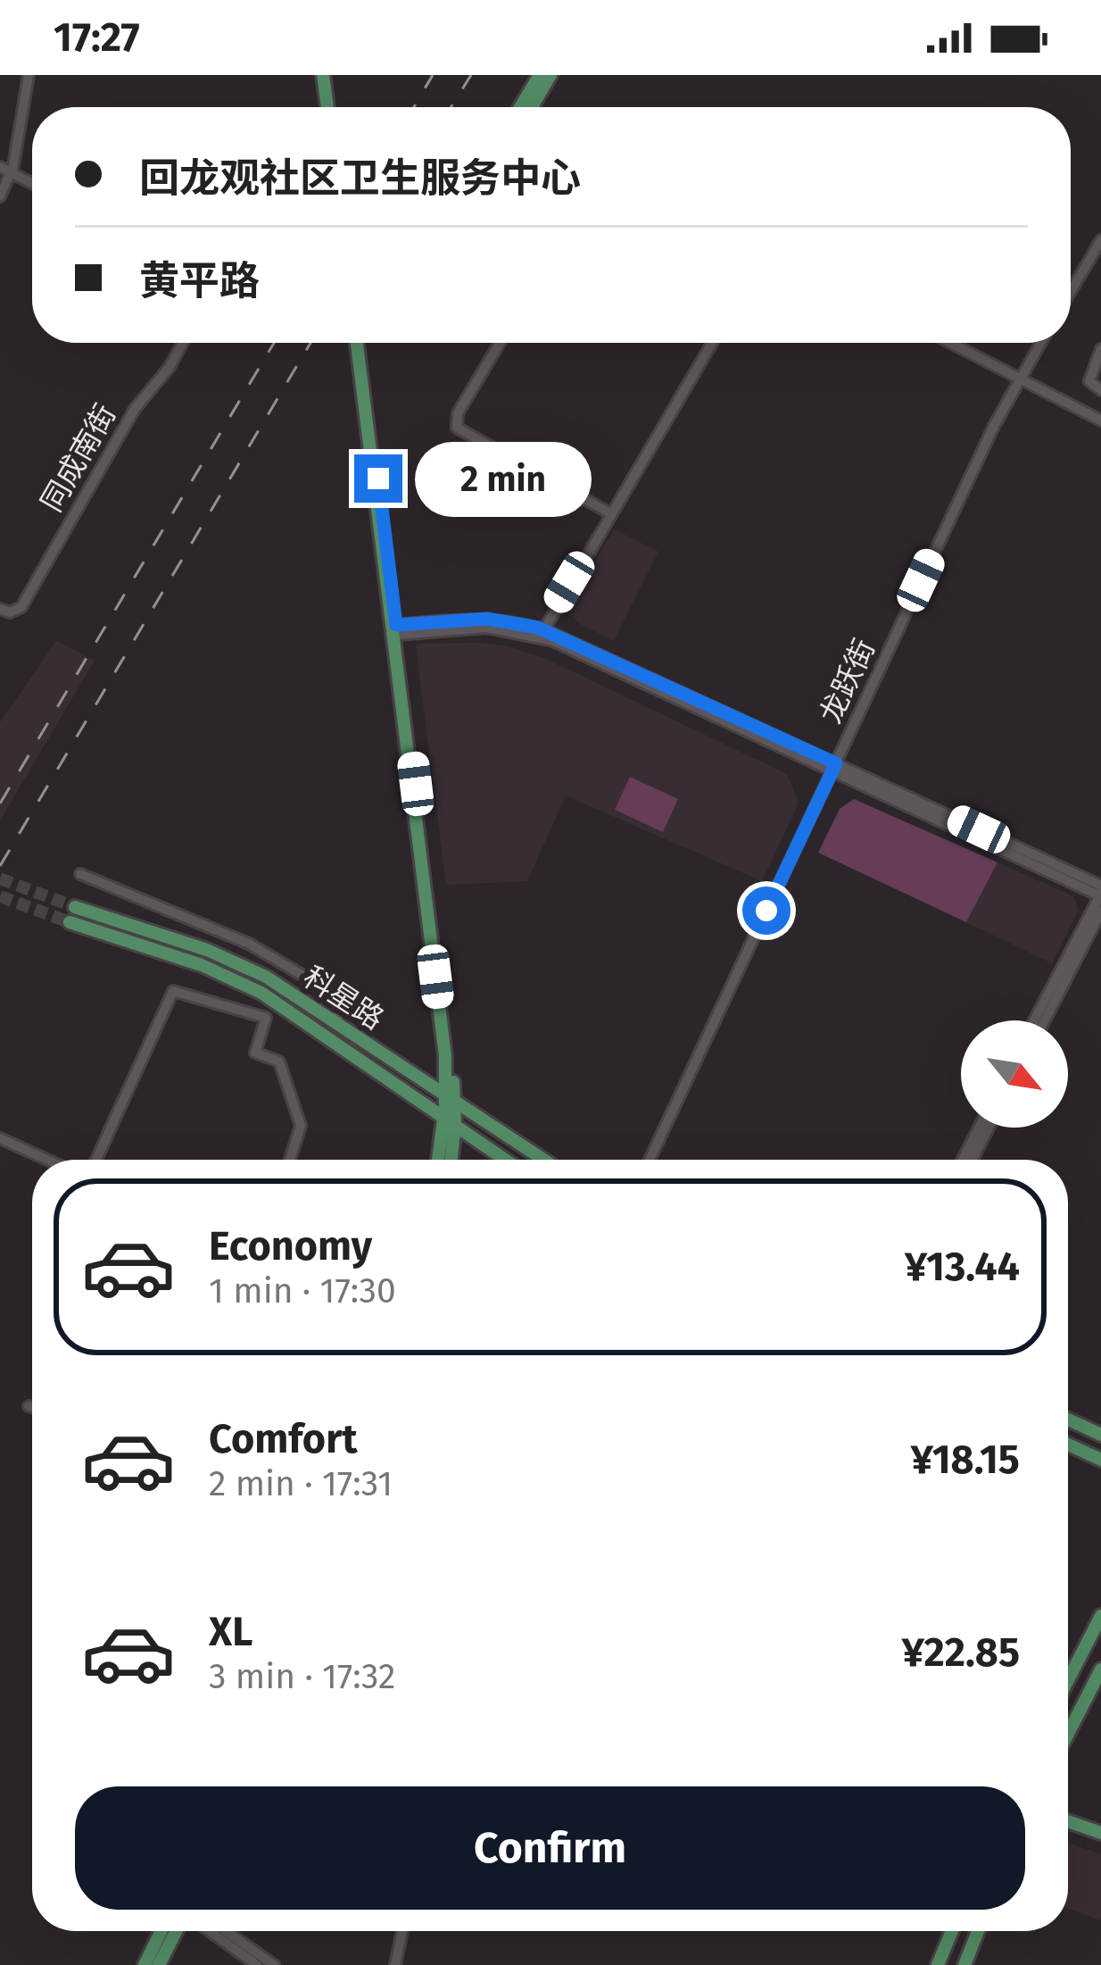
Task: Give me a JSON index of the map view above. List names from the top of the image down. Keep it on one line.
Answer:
{"streets":{"main road":["科星路"],"street":["同成南街","龙跃街"]},"north":"bottom right","page":{"status":"17:27","banner":["回龙观社区卫生服务中心","黄平路"],"bubble":"2 min","list":[{"name":"Economy","note":"1 min · 17:30","value":"¥13.44"},{"name":"Comfort","note":"2 min · 17:31","value":"¥18.15"},{"name":"XL","note":"3 min · 17:32","value":"¥22.85"}],"buttons":"Confirm"}}
